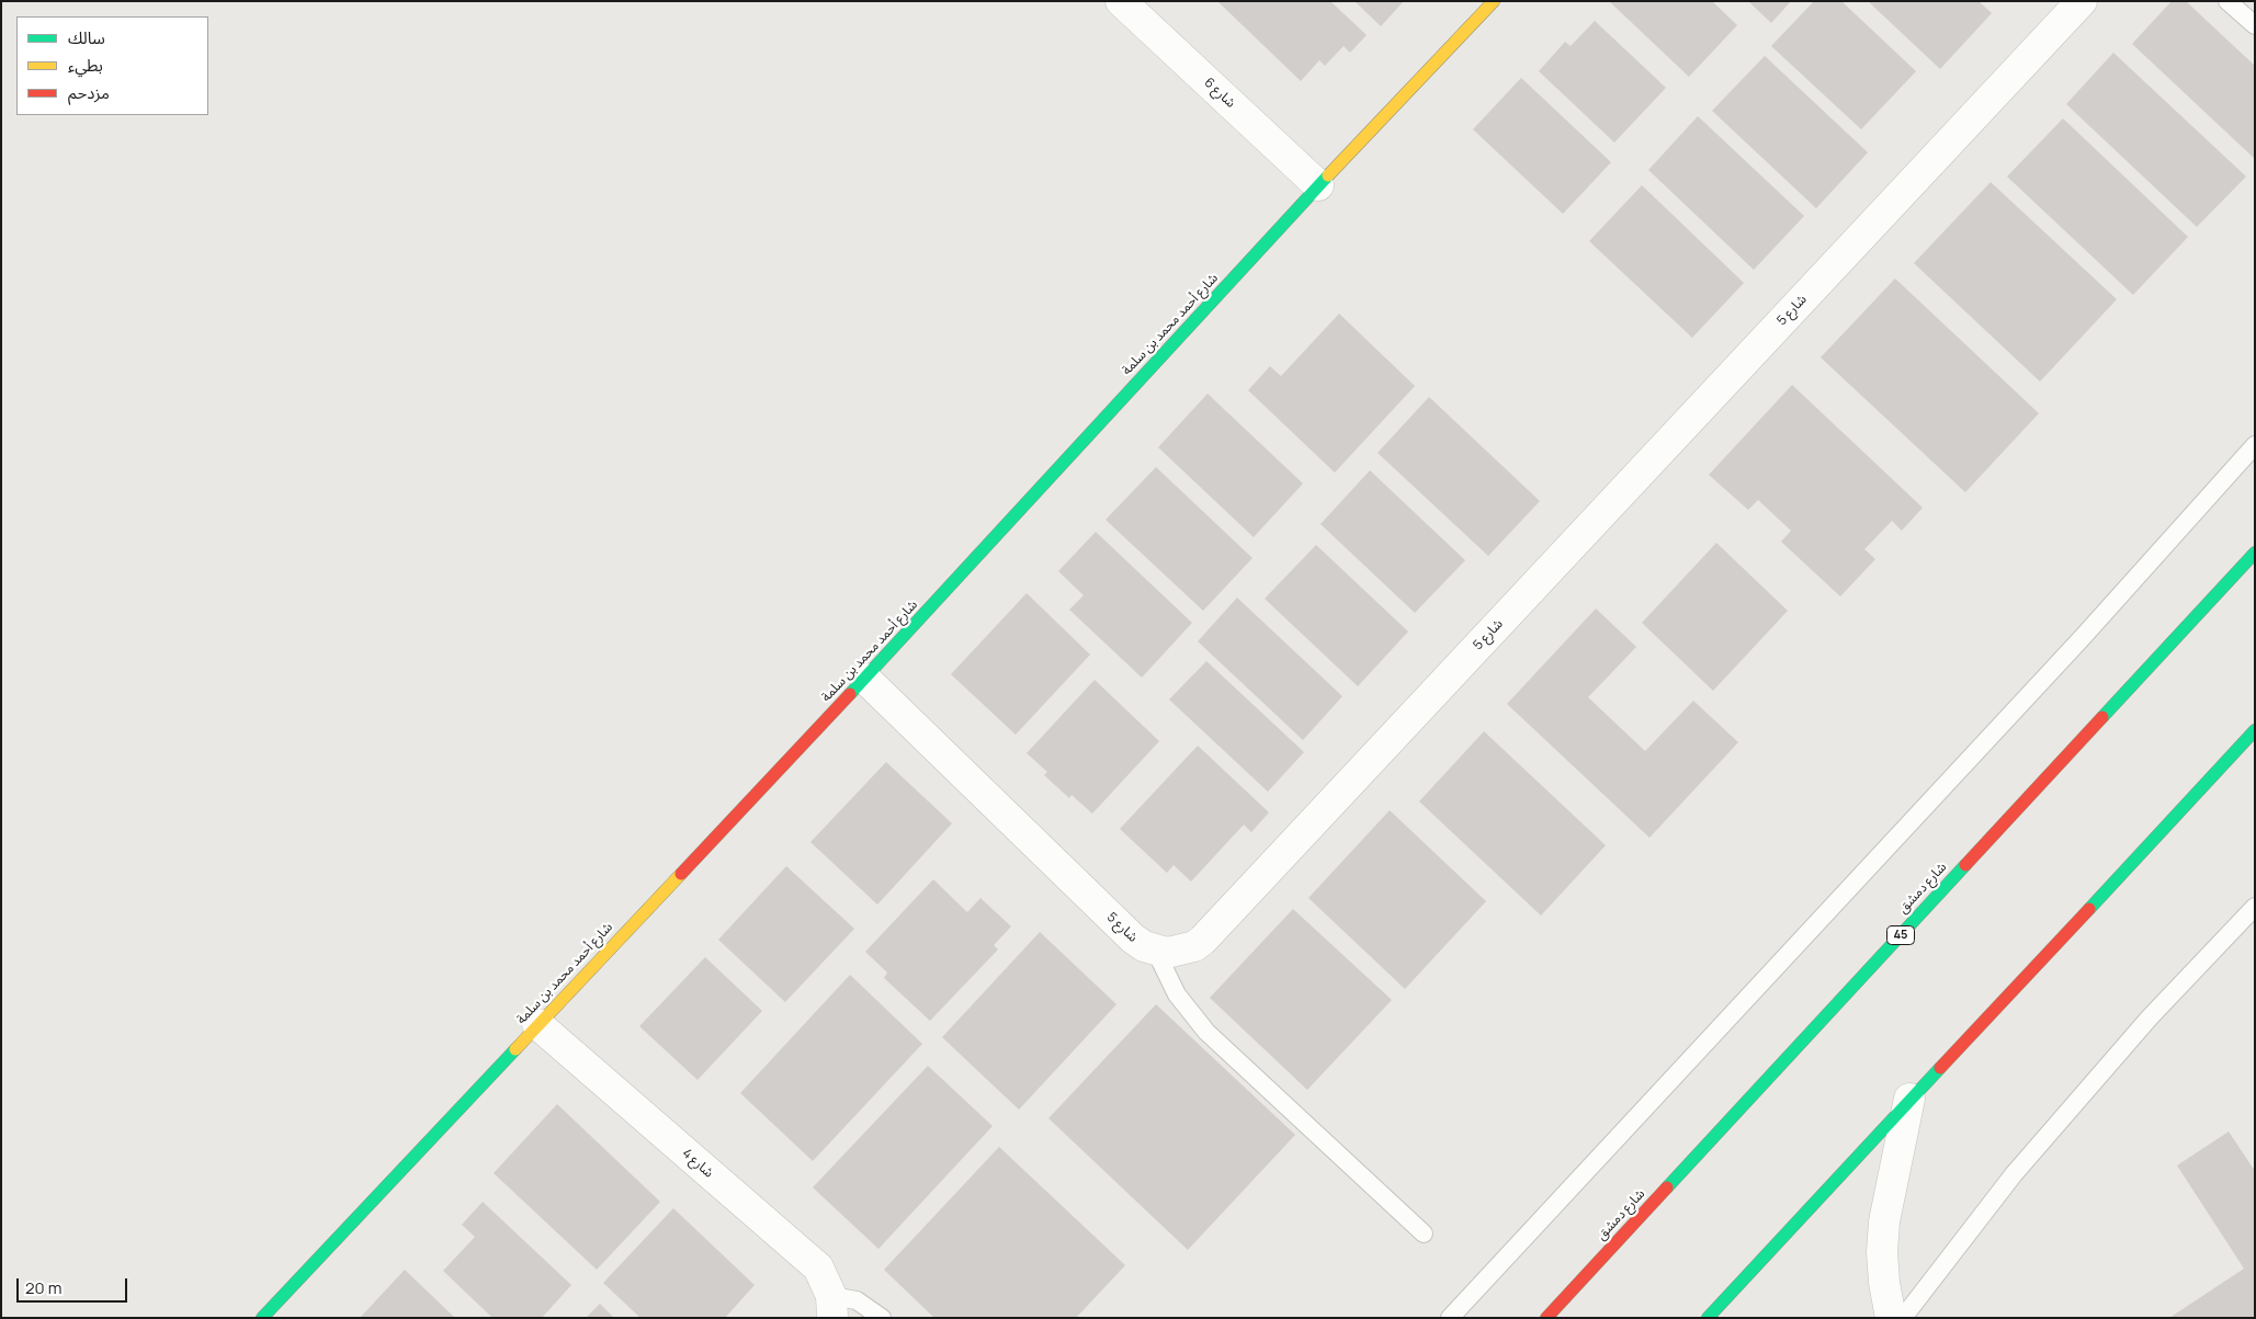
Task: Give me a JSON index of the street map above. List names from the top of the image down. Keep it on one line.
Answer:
{"streets":{"main road":["شارع أحمد محمد بن سلمة","شارع دمشق","45"],"street":["شارع 6","شارع 5","شارع 4"]},"crossings":[["شارع 6","شارع أحمد محمد بن سلمة"],["شارع 5","شارع أحمد محمد بن سلمة"],["شارع أحمد محمد بن سلمة","شارع 4"]],"legend":["سالك","بطيء","مزدحم"],"scale_bar":"20 m"}
